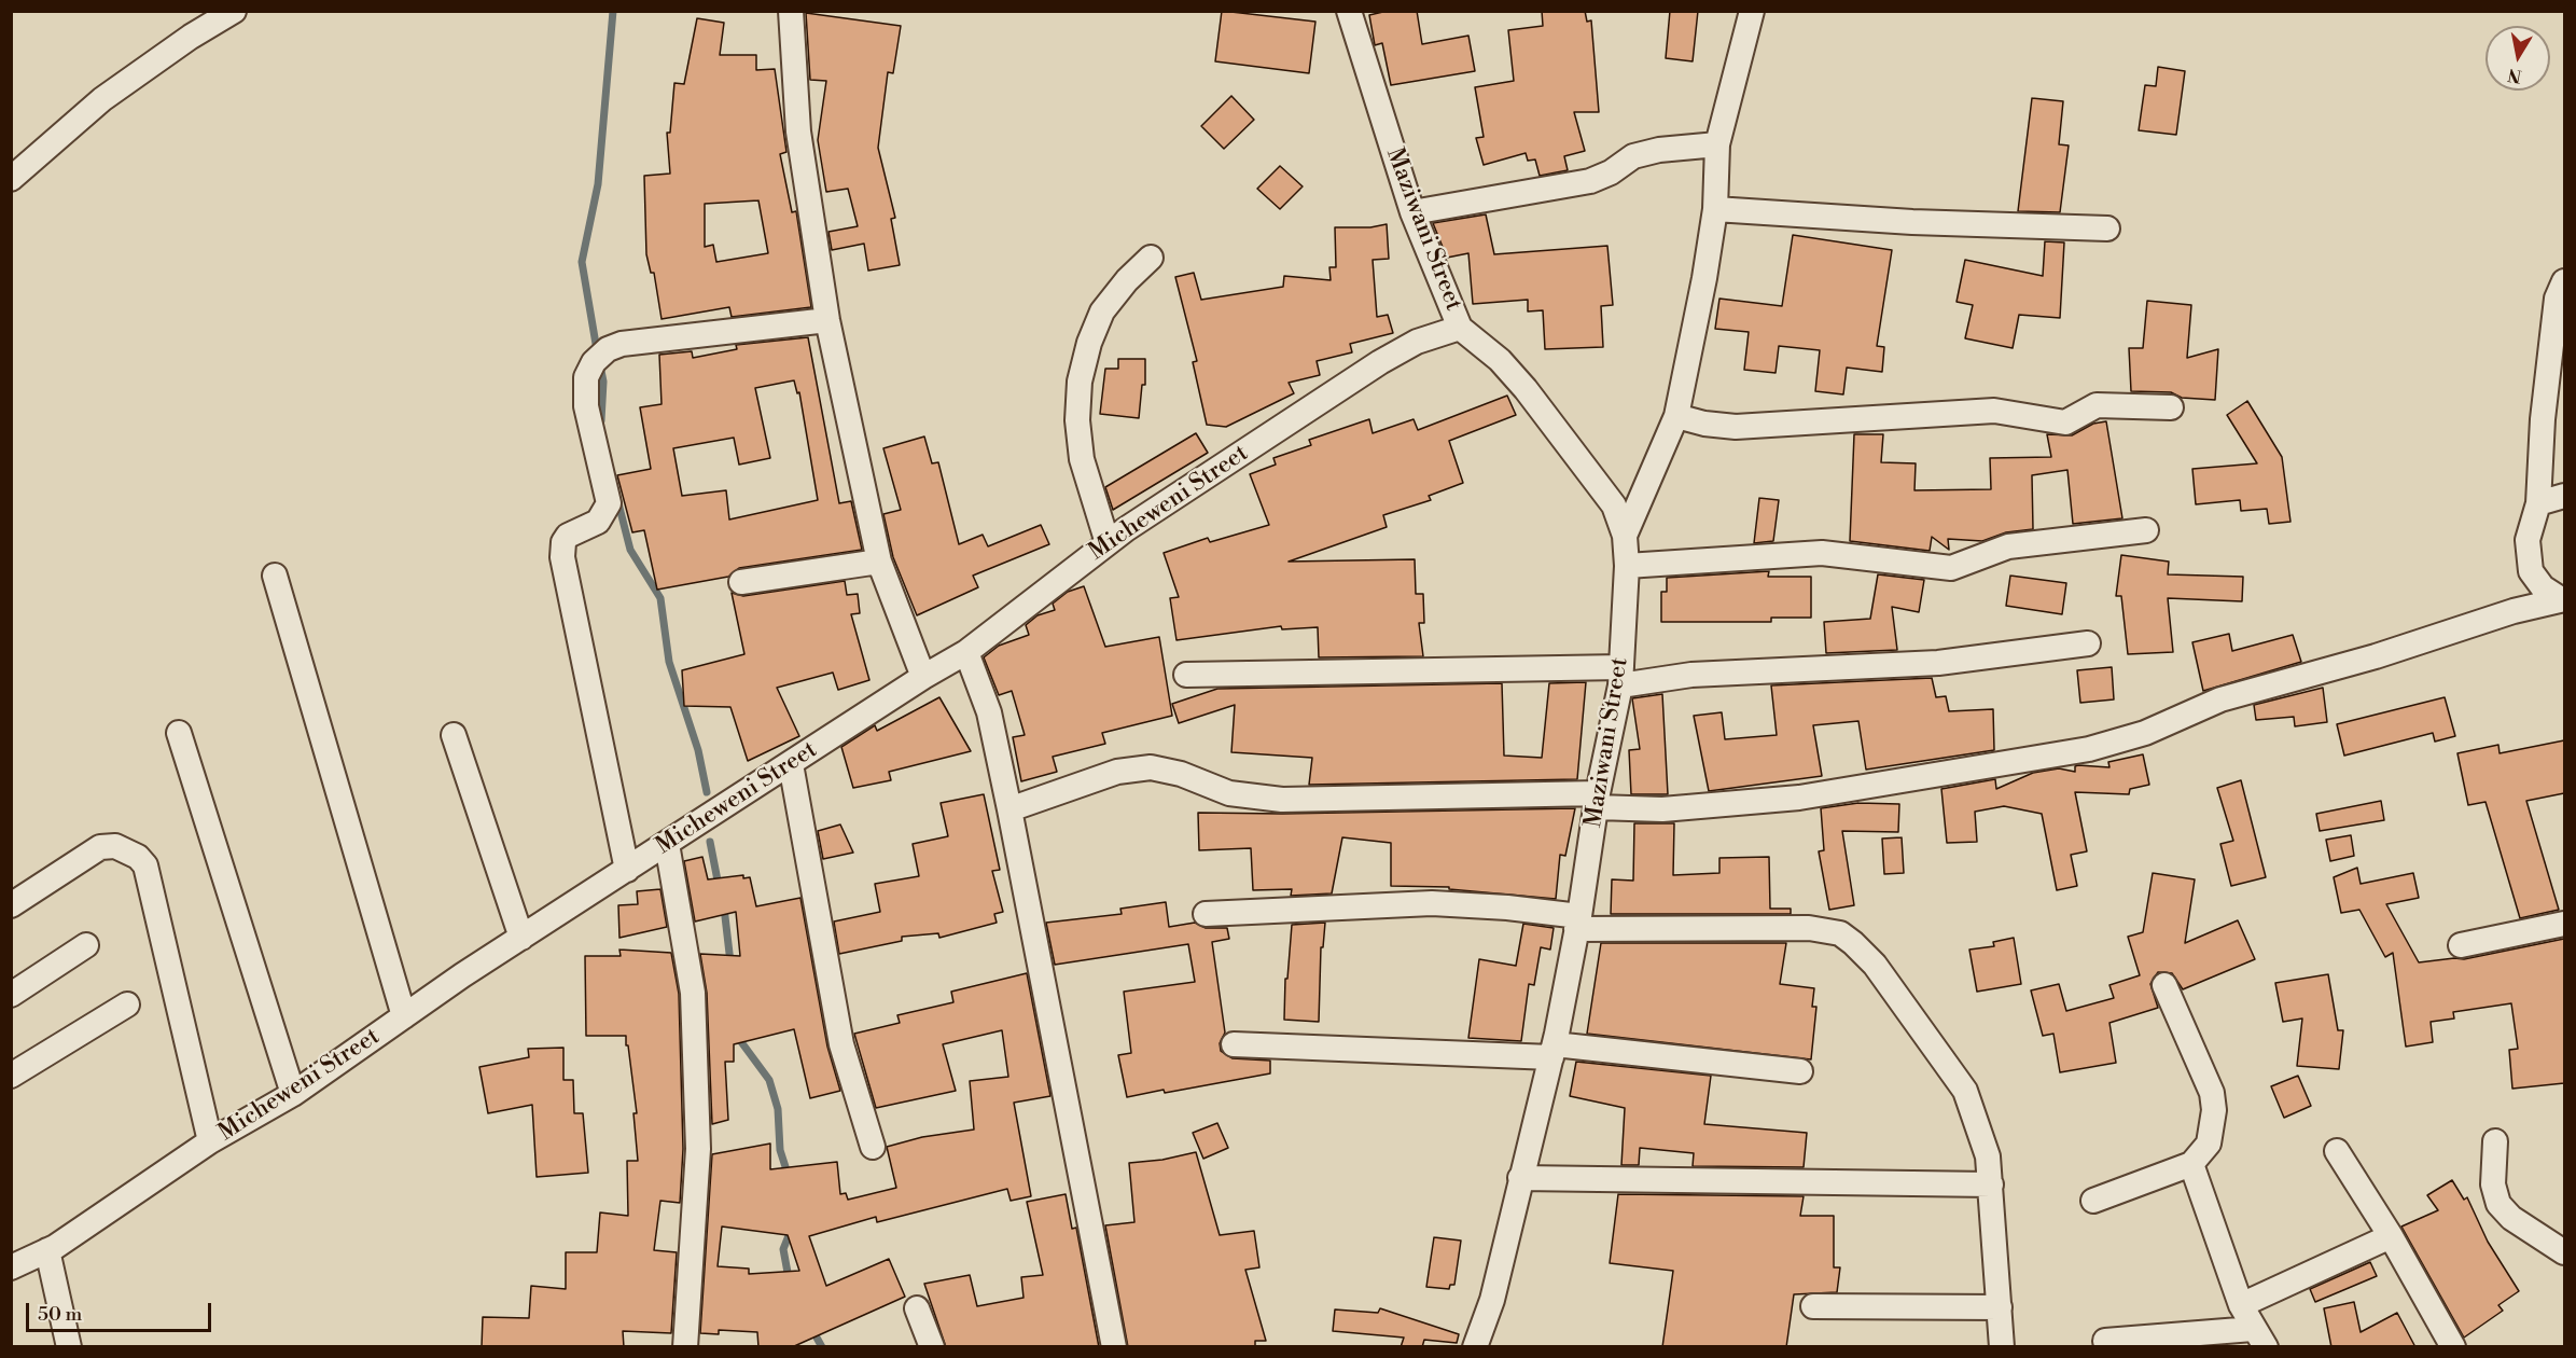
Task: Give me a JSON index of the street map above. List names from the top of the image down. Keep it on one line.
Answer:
{"streets":{"street":["Maziwani Street","Micheweni Street"]},"crossings":[["Maziwani Street","Micheweni Street"]],"scale_bar":"50 m","north":"bottom"}
